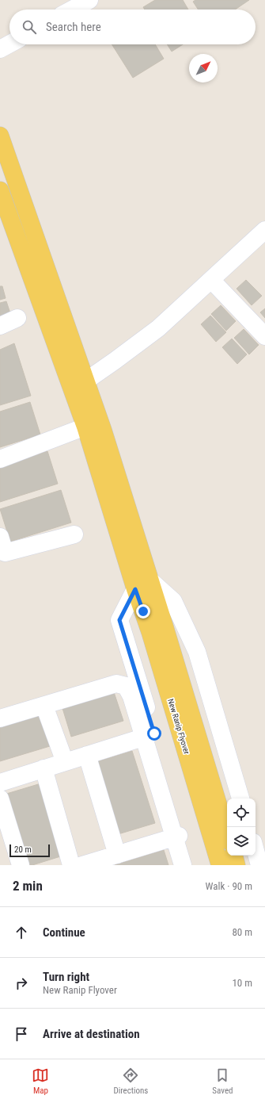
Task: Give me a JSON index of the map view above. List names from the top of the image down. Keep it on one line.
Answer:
{"streets":{"main road":["New Ranip Flyover"]},"scale_bar":"20 m","north":"top right","page":{"search":"Search here","scale":"20 m","heading":["2 min","Walk · 90 m"],"list":[["Continue","80 m"],["Turn right","New Ranip Flyover","10 m"],"Arrive at destination"],"nav":["Map","Directions","Saved"]}}
